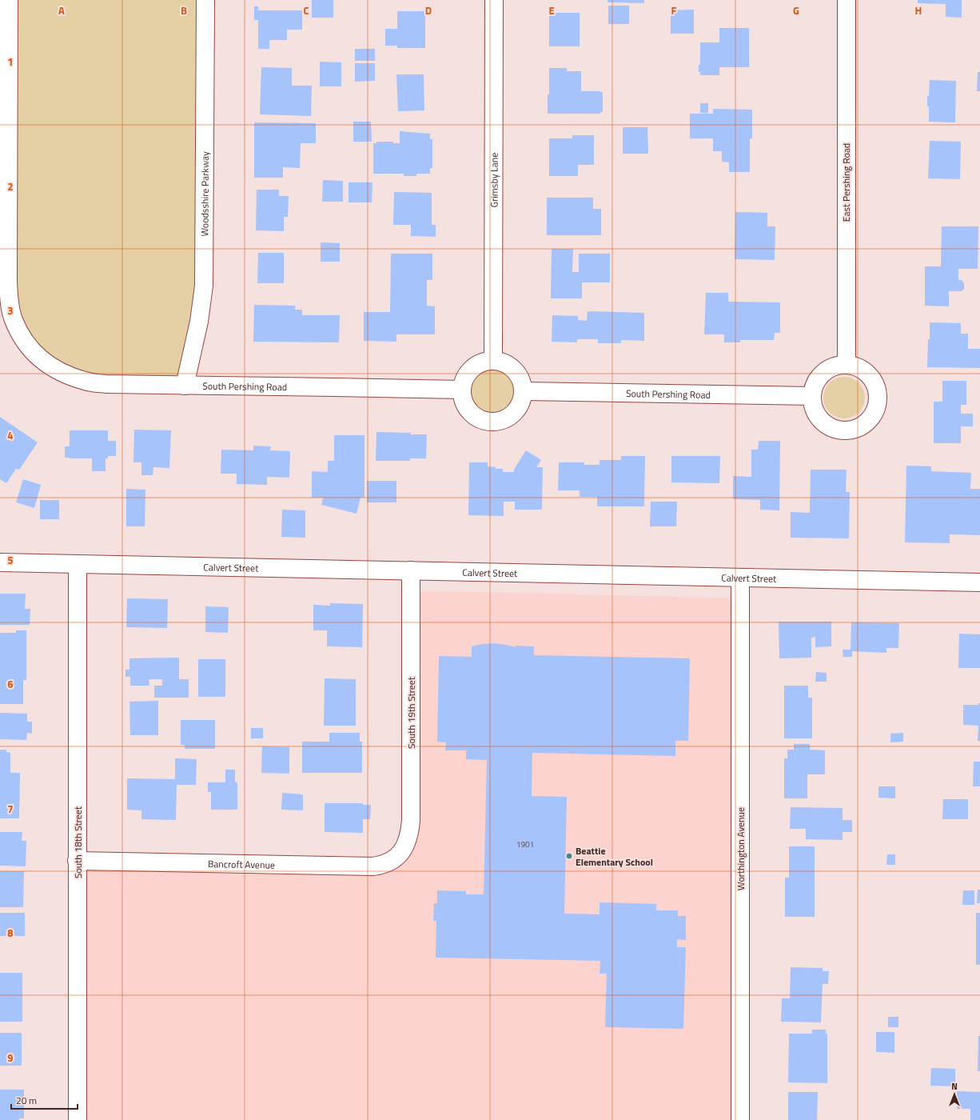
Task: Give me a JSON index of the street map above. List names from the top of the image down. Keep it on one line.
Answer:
{"streets":{"street":["Grimsby Lane","East Pershing Road","Woodsshire Parkway","South Pershing Road","Calvert Street","South 19th Street","South 18th Street","Worthington Avenue","Bancroft Avenue"]},"crossings":[["Grimsby Lane","South Pershing Road"],["East Pershing Road","South Pershing Road"],["Woodsshire Parkway","South Pershing Road"],["Calvert Street","South 19th Street"],["Calvert Street","South 18th Street"],["Calvert Street","Worthington Avenue"],["South 19th Street","Bancroft Avenue"],["South 18th Street","Bancroft Avenue"]],"places":["Beattie Elementary School"],"house_numbers":["1901"],"scale_bar":"20 m","north":"top","grid":{"columns":["A","B","C","D","E","F","G","H"],"rows":["1","2","3","4","5","6","7","8","9"]}}
